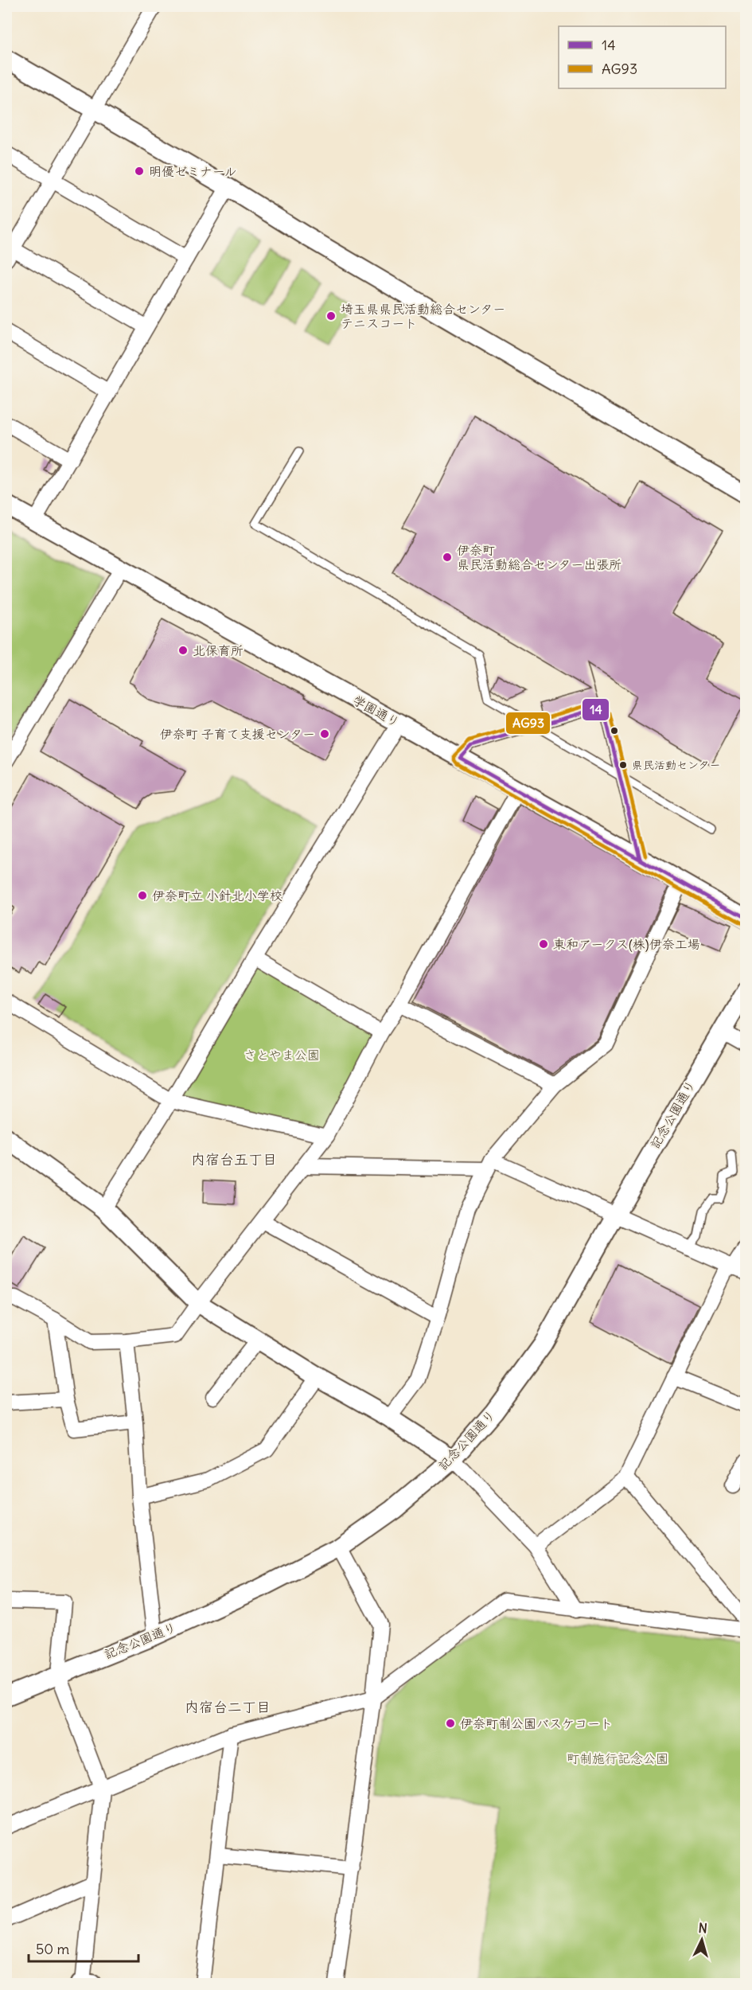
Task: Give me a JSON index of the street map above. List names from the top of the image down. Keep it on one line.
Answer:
{"streets":{"street":["学園通り","記念公園通り"]},"districts":["内宿台五丁目","内宿台二丁目"],"parks":["さとやま公園","町制施行記念公園"],"places":["明優ゼミナール","埼玉県県民活動総合センター テニスコート","伊奈町 県民活動総合センター出張所","北保育所","伊奈町 子育て支援センター","県民活動センター","伊奈町立 小針北小学校","東和アークス(株)伊奈工場","伊奈町制公園バスケコート"],"lines":["transit line AG93","transit line 14"],"legend":["14","AG93"],"scale_bar":"50 m","north":"top"}
